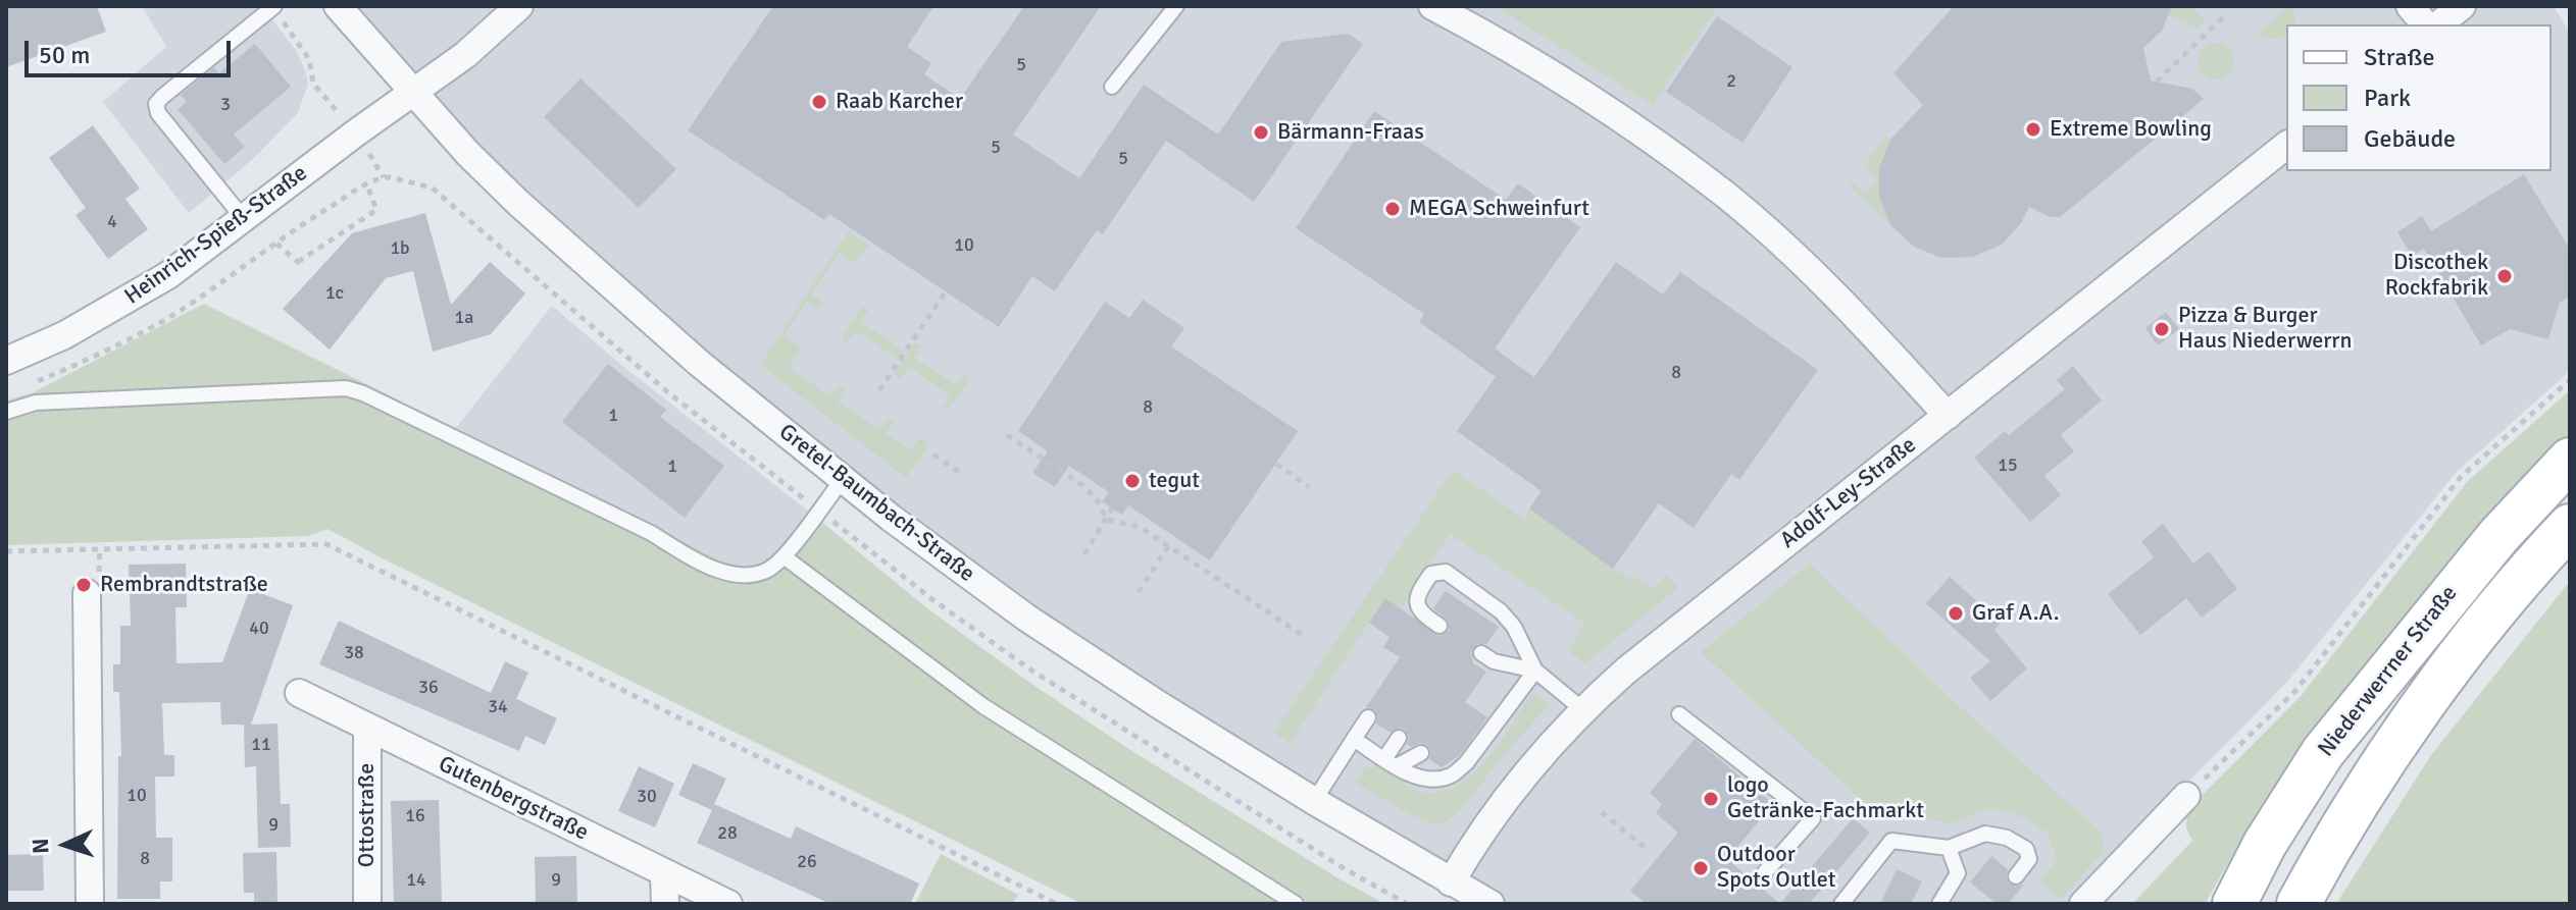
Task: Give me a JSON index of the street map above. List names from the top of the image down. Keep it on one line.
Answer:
{"streets":{"main road":["Niederwerrner Straße"],"street":["Heinrich-Spieß-Straße","Adolf-Ley-Straße","Gretel-Baumbach-Straße","Gutenbergstraße","Ottostraße"]},"crossings":[["Heinrich-Spieß-Straße","Gretel-Baumbach-Straße"],["Adolf-Ley-Straße","Gretel-Baumbach-Straße"],["Gutenbergstraße","Ottostraße"]],"places":["Raab Karcher","Extreme Bowling","Bärmann-Fraas","MEGA Schweinfurt","Discothek Rockfabrik","Pizza & Burger Haus Niederwerrn","tegut","Rembrandtstraße","Graf A.A.","logo Getränke-Fachmarkt","Outdoor Spots Outlet"],"house_numbers":["5","2","3","5","5","4","10","1b","1c","1a","8","8","1","15","1","40","38","36","34","11","10","30","16","9","28","8","26","14","9"],"legend":["Straße","Park","Gebäude"],"scale_bar":"50 m","north":"left"}
